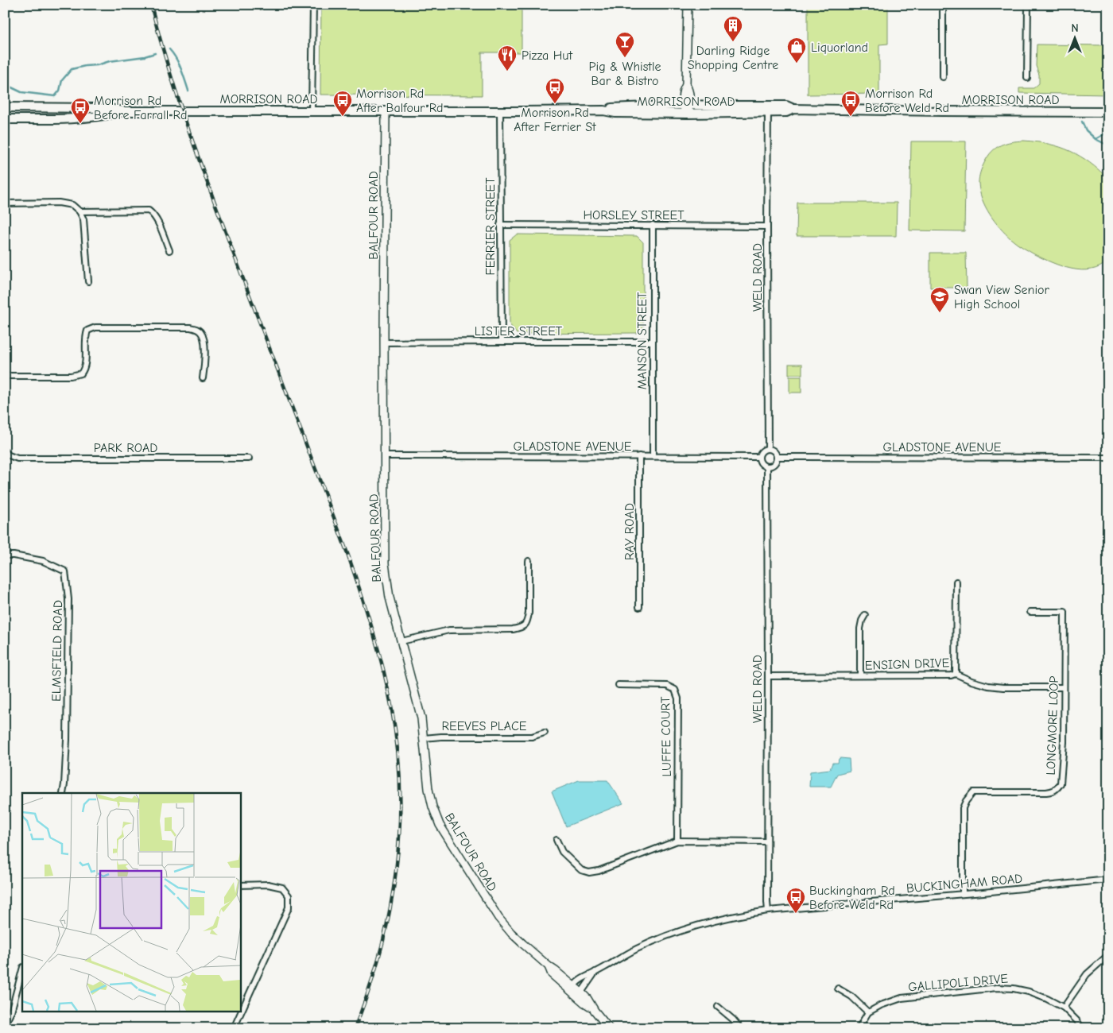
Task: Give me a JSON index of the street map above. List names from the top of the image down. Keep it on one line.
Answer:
{"streets":{"main road":["MORRISON ROAD","BALFOUR ROAD"],"street":["HORSLEY STREET","FERRIER STREET","WELD ROAD","LISTER STREET","MANSON STREET","GLADSTONE AVENUE","PARK ROAD","RAY ROAD","ELMSFIELD ROAD","ENSIGN DRIVE","REEVES PLACE","LONGMORE LOOP","LUFFE COURT","BUCKINGHAM ROAD","GALLIPOLI DRIVE"]},"crossings":[["MORRISON ROAD","BALFOUR ROAD"],["MORRISON ROAD","FERRIER STREET"],["MORRISON ROAD","WELD ROAD"],["HORSLEY STREET","FERRIER STREET"],["HORSLEY STREET","WELD ROAD"],["HORSLEY STREET","MANSON STREET"],["BALFOUR ROAD","LISTER STREET"],["BALFOUR ROAD","GLADSTONE AVENUE"],["BALFOUR ROAD","REEVES PLACE"],["BALFOUR ROAD","BUCKINGHAM ROAD"],["FERRIER STREET","LISTER STREET"],["WELD ROAD","GLADSTONE AVENUE"],["WELD ROAD","ENSIGN DRIVE"],["WELD ROAD","BUCKINGHAM ROAD"],["LISTER STREET","MANSON STREET"],["MANSON STREET","GLADSTONE AVENUE"],["GLADSTONE AVENUE","RAY ROAD"],["LONGMORE LOOP","BUCKINGHAM ROAD"]],"places":{"building":["Darling Ridge Shopping Centre"],"bar":["Pig & Whistle Bar & Bistro"],"shop":["Liquorland"],"restaurant":["Pizza Hut"],"bus stop":["Morrison Rd After Ferrier St","Morrison Rd After Balfour Rd","Morrison Rd Before Weld Rd","Morrison Rd Before Farrall Rd","Buckingham Rd Before Weld Rd"],"school or university":["Swan View Senior High School"]},"north":"top"}
